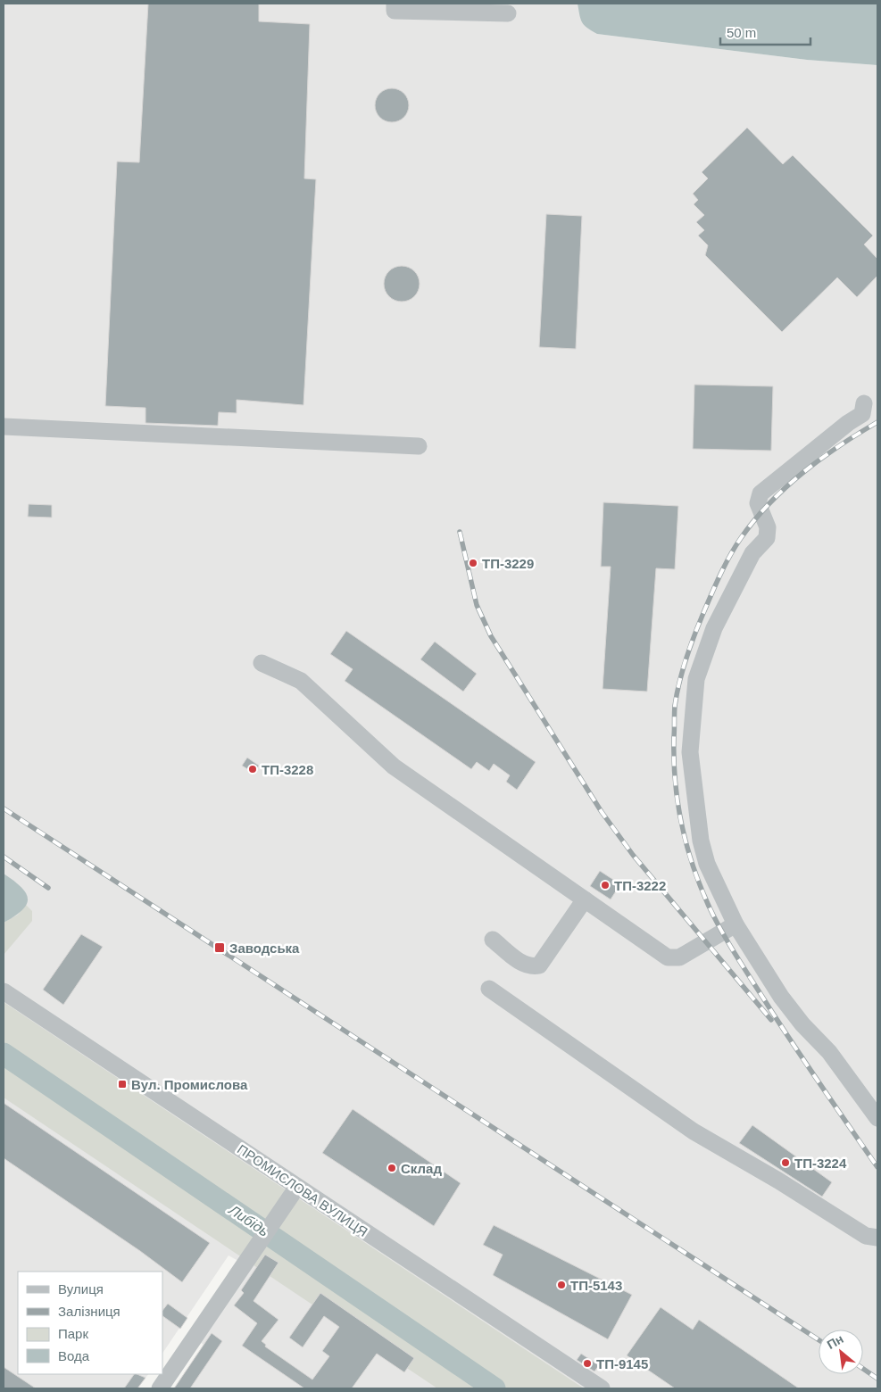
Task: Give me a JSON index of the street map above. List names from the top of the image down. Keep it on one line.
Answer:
{"streets":{"street":["ПРОМИСЛОВА ВУЛИЦЯ"]},"water":["Либідь"],"places":{"other":["ТП-3229","ТП-3228","ТП-3222","ТП-3224","Склад","ТП-5143","ТП-9145"],"transit":["Заводська","Вул. Промислова"]},"legend":["Вулиця","Залізниця","Парк","Вода"],"scale_bar":"50 m","north":"top left"}
